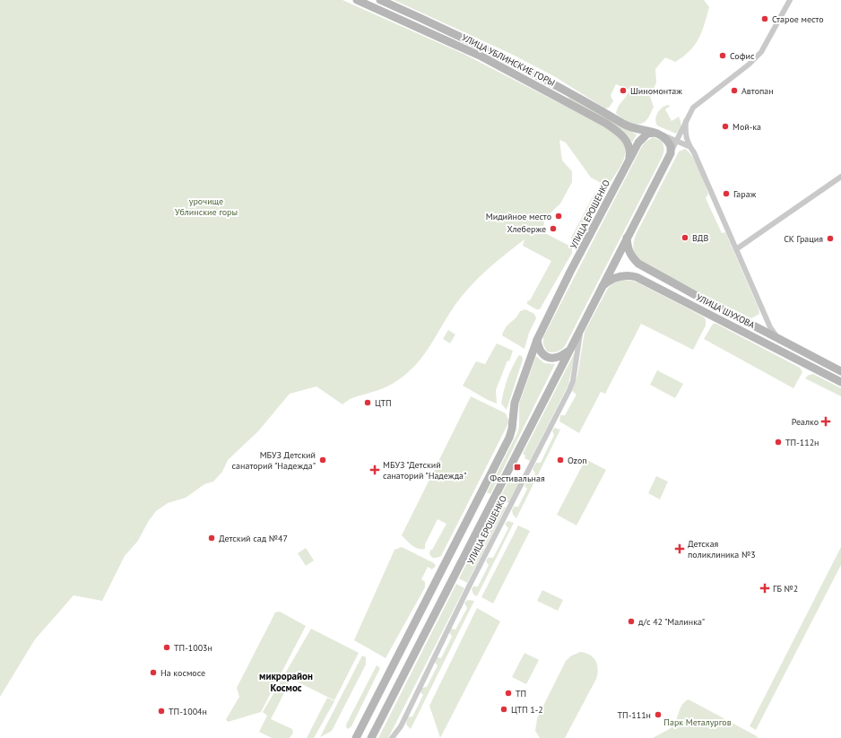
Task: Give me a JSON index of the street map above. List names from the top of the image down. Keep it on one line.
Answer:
{"streets":{"main road":["УЛИЦА УБЛИНСКИЕ ГОРЫ","УЛИЦА ЕРОШЕНКО","УЛИЦА ШУХОВА"]},"crossings":[["УЛИЦА УБЛИНСКИЕ ГОРЫ","УЛИЦА ЕРОШЕНКО"],["УЛИЦА ЕРОШЕНКО","УЛИЦА ШУХОВА"]],"districts":["микрорайон Космос"],"parks":["урочище Ублинские горы","Парк Металургов"],"places":{"other":["Старое место","Софис","Шиномонтаж","Автопан","Мой-ка","Гараж","Мидийное место","Хлеберже","ВДВ","СК Грация","ЦТП","ТП-112н","МБУЗ Детский санаторий \"Надежда\"","Ozon","Детский сад №47","д/с 42 \"Малинка\"","ТП-1003н","На космосе","ТП","ЦТП 1-2","ТП-1004н","ТП-111н"],"health":["Реалко","МБУЗ \"Детский санаторий \"Надежда\"","Детская поликлиника №3","ГБ №2"],"transit":["Фестивальная"]}}
